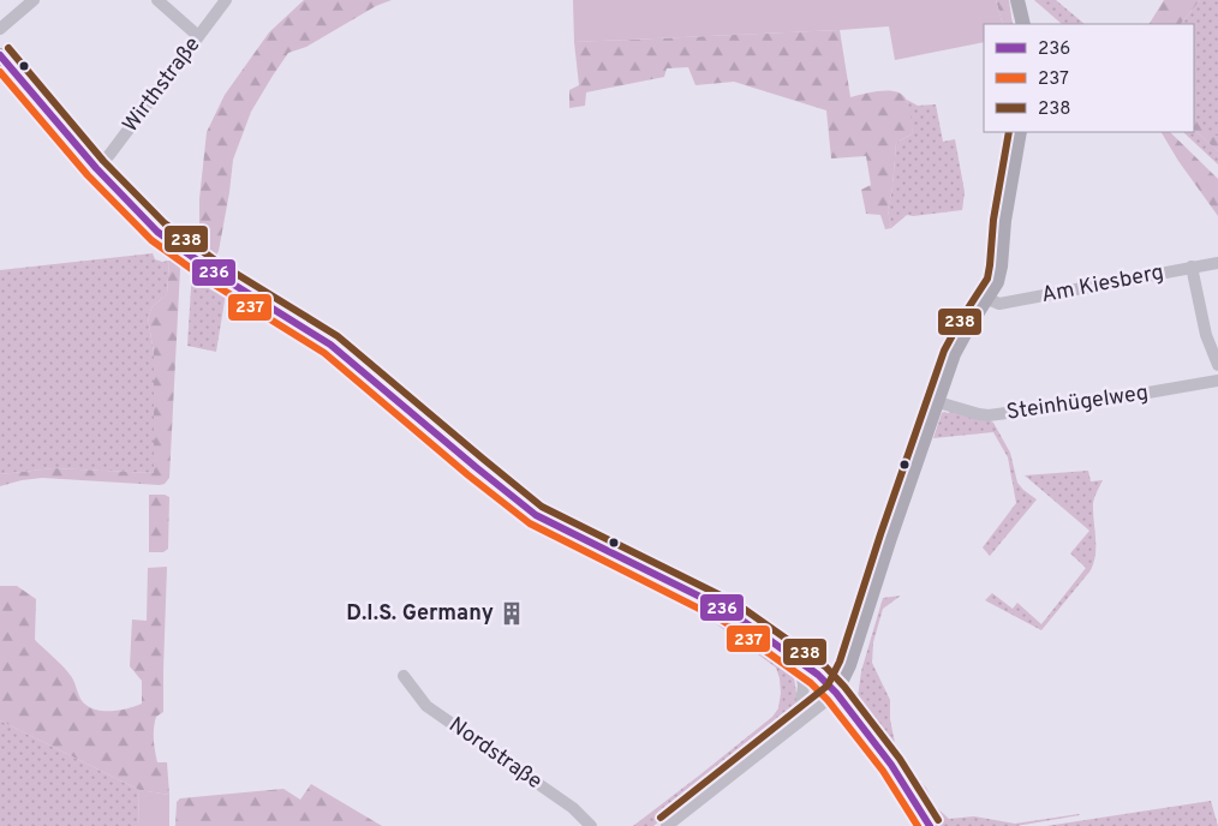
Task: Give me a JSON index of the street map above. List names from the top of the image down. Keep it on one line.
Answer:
{"streets":{"street":["Wirthstraße","Am Kiesberg","Steinhügelweg","Nordstraße"]},"places":{"building":["D.I.S. Germany"]},"lines":["transit line 238","transit line 236","transit line 237"],"legend":["236","237","238"]}
